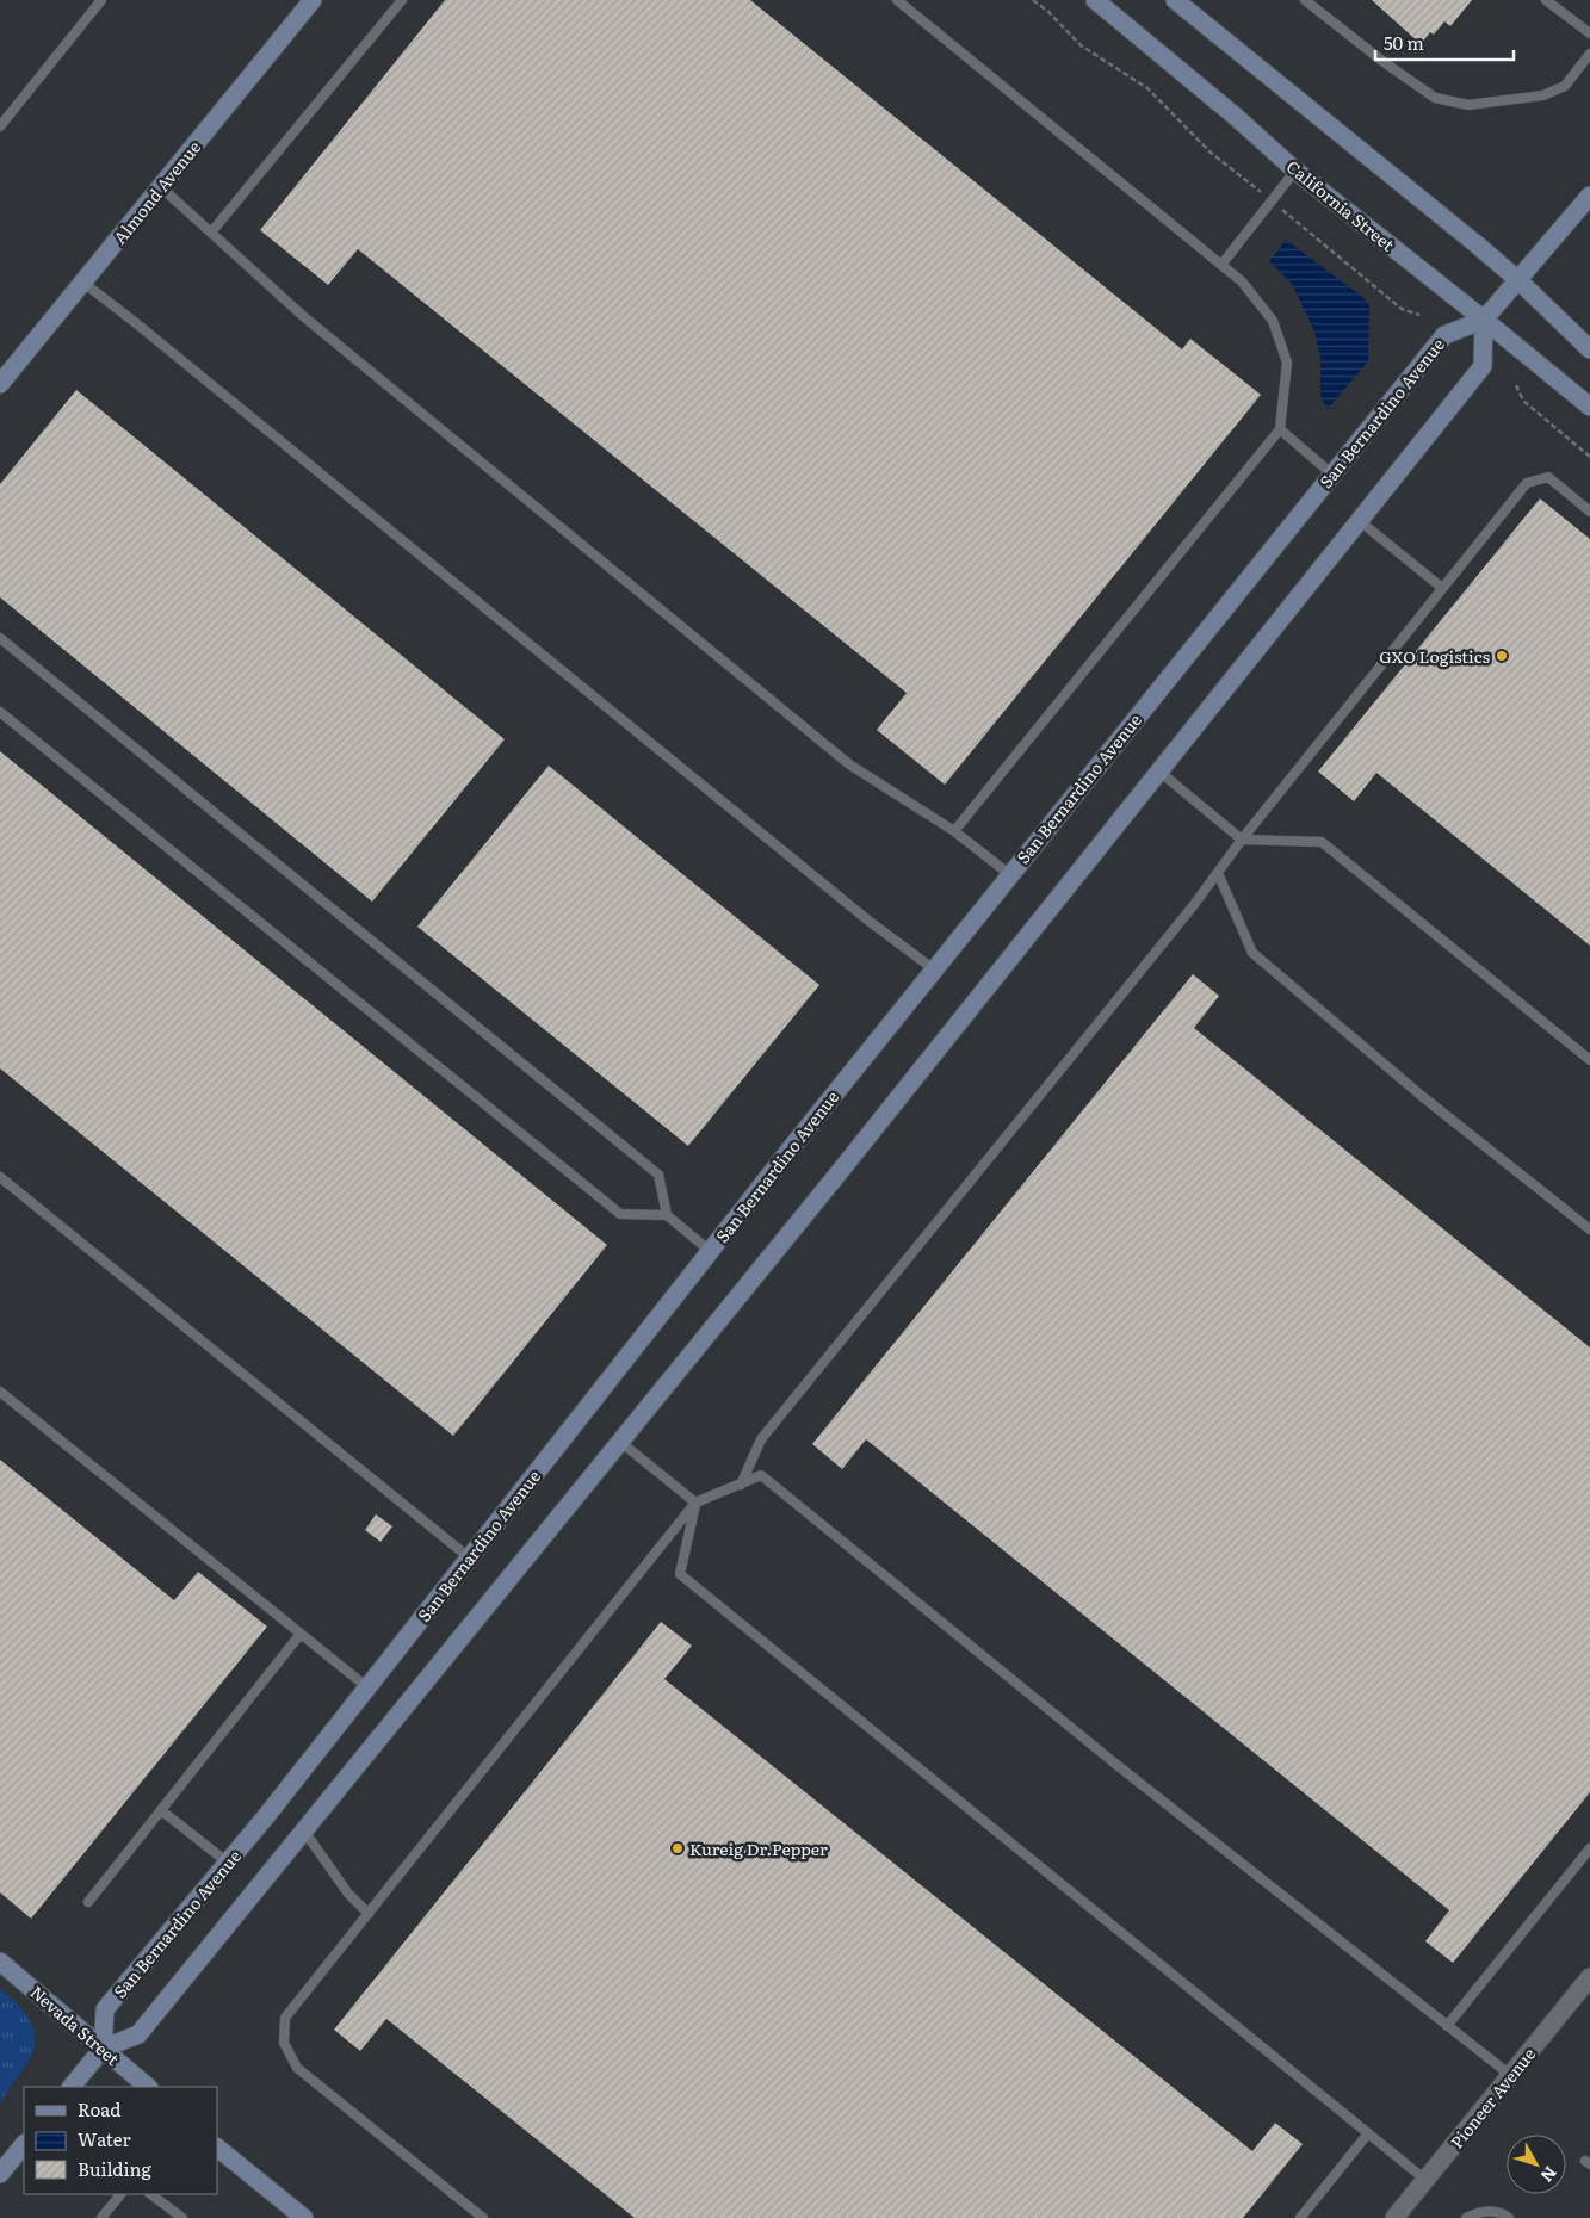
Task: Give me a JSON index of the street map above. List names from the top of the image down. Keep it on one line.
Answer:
{"streets":{"main road":["Almond Avenue","California Street","San Bernardino Avenue","Nevada Street"],"street":["Pioneer Avenue"]},"crossings":[["California Street","San Bernardino Avenue"],["San Bernardino Avenue","Nevada Street"]],"places":["GXO Logistics","Kureig Dr.Pepper"],"legend":["Road","Water","Building"],"scale_bar":"50 m","north":"bottom right"}
